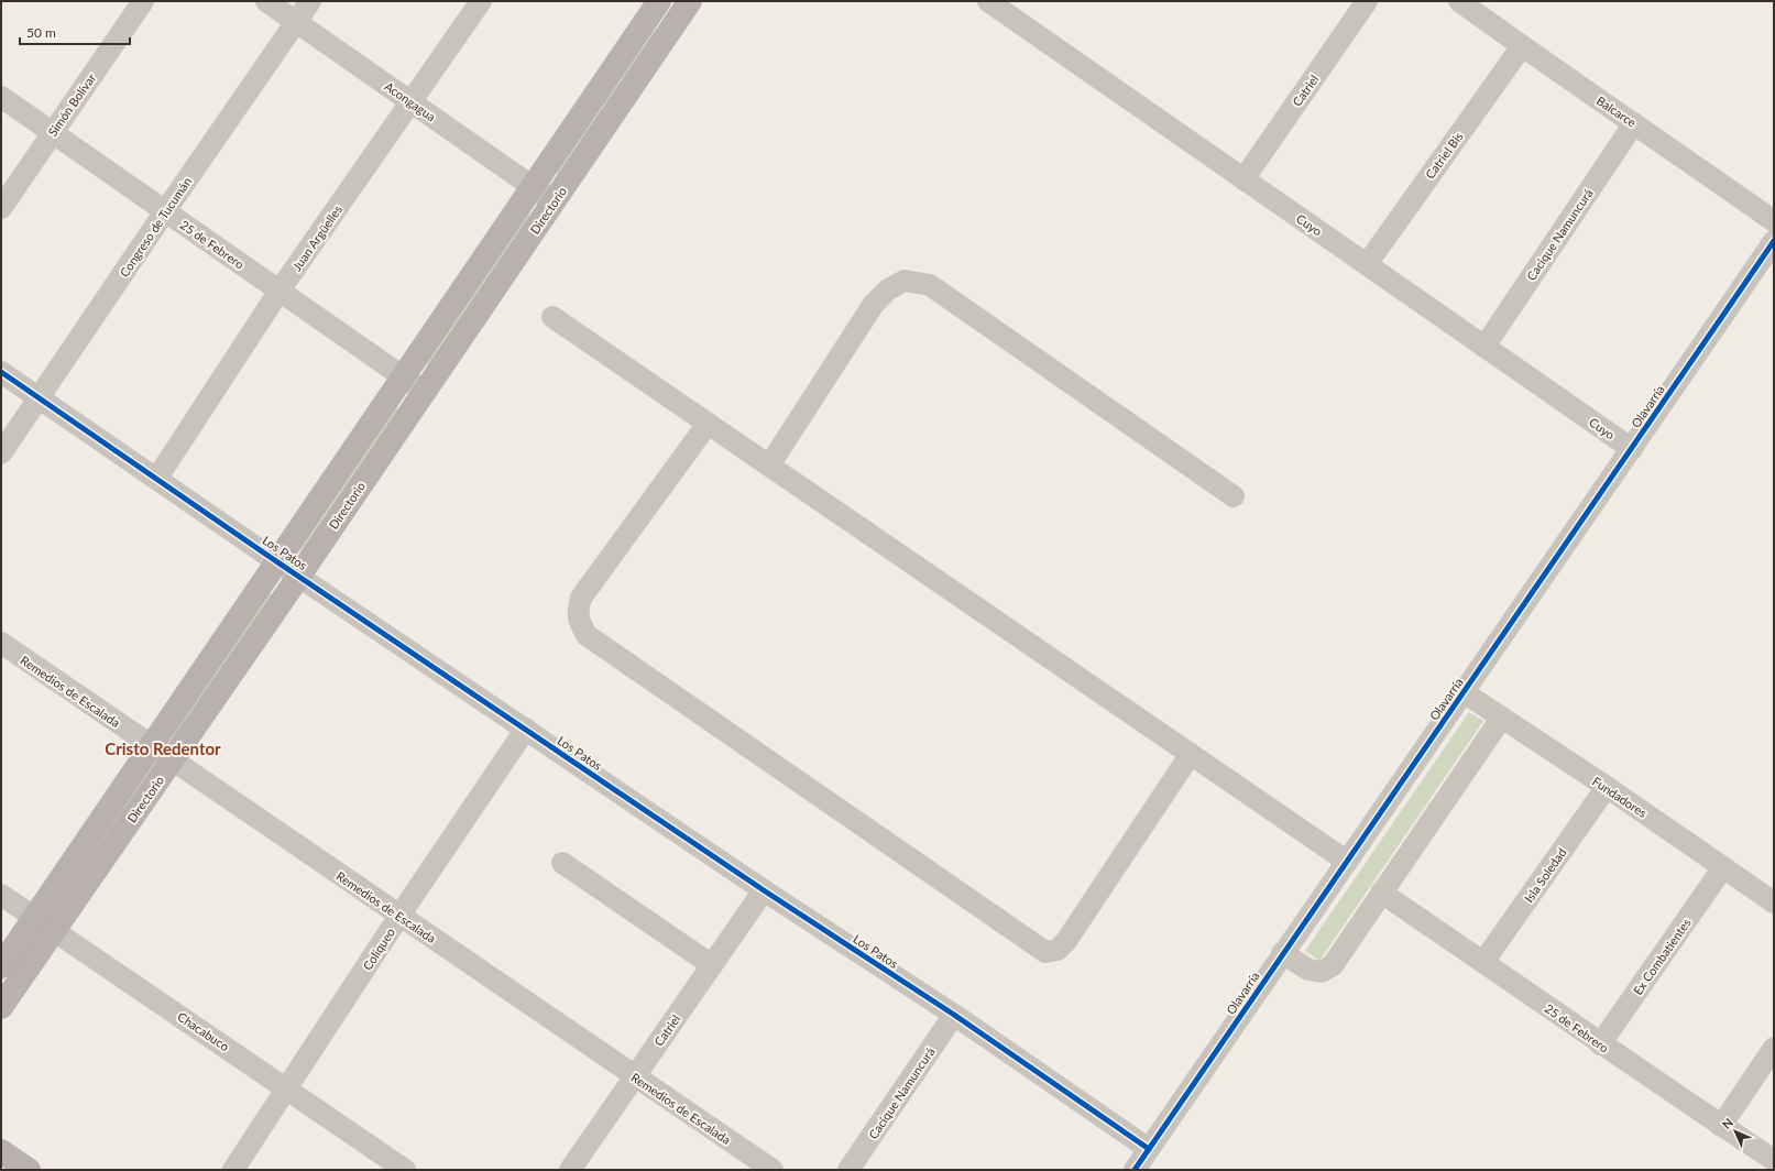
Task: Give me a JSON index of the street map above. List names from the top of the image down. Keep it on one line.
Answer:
{"streets":{"main road":["Directorio"],"street":["Catriel","Acongagua","Simón Bolívar","Balcarce","Catriel Bis","Cuyo","Congreso de Tucumán","Cacique Namuncurá","Juan Argüelles","25 de Febrero","Olavarría","Los Patos","Remedios de Escalada","Fundadores","Isla Soledad","Coliqueo","Ex Combatientes","Chacabuco"]},"crossings":[["Catriel","Cuyo"],["Catriel","Los Patos"],["Catriel","Remedios de Escalada"],["Acongagua","Directorio"],["Acongagua","Congreso de Tucumán"],["Acongagua","Juan Argüelles"],["Simón Bolívar","25 de Febrero"],["Balcarce","Catriel Bis"],["Balcarce","Cacique Namuncurá"],["Catriel Bis","Cuyo"],["Directorio","25 de Febrero"],["Directorio","Los Patos"],["Directorio","Remedios de Escalada"],["Directorio","Chacabuco"],["Cuyo","Cacique Namuncurá"],["Cuyo","Olavarría"],["Congreso de Tucumán","25 de Febrero"],["Congreso de Tucumán","Los Patos"],["Cacique Namuncurá","Los Patos"],["Juan Argüelles","25 de Febrero"],["Juan Argüelles","Los Patos"],["25 de Febrero","Isla Soledad"],["25 de Febrero","Ex Combatientes"],["Olavarría","Los Patos"],["Olavarría","Fundadores"],["Los Patos","Coliqueo"],["Remedios de Escalada","Coliqueo"],["Fundadores","Isla Soledad"],["Fundadores","Ex Combatientes"],["Coliqueo","Chacabuco"]],"districts":["Cristo Redentor"],"scale_bar":"50 m","north":"top left"}
